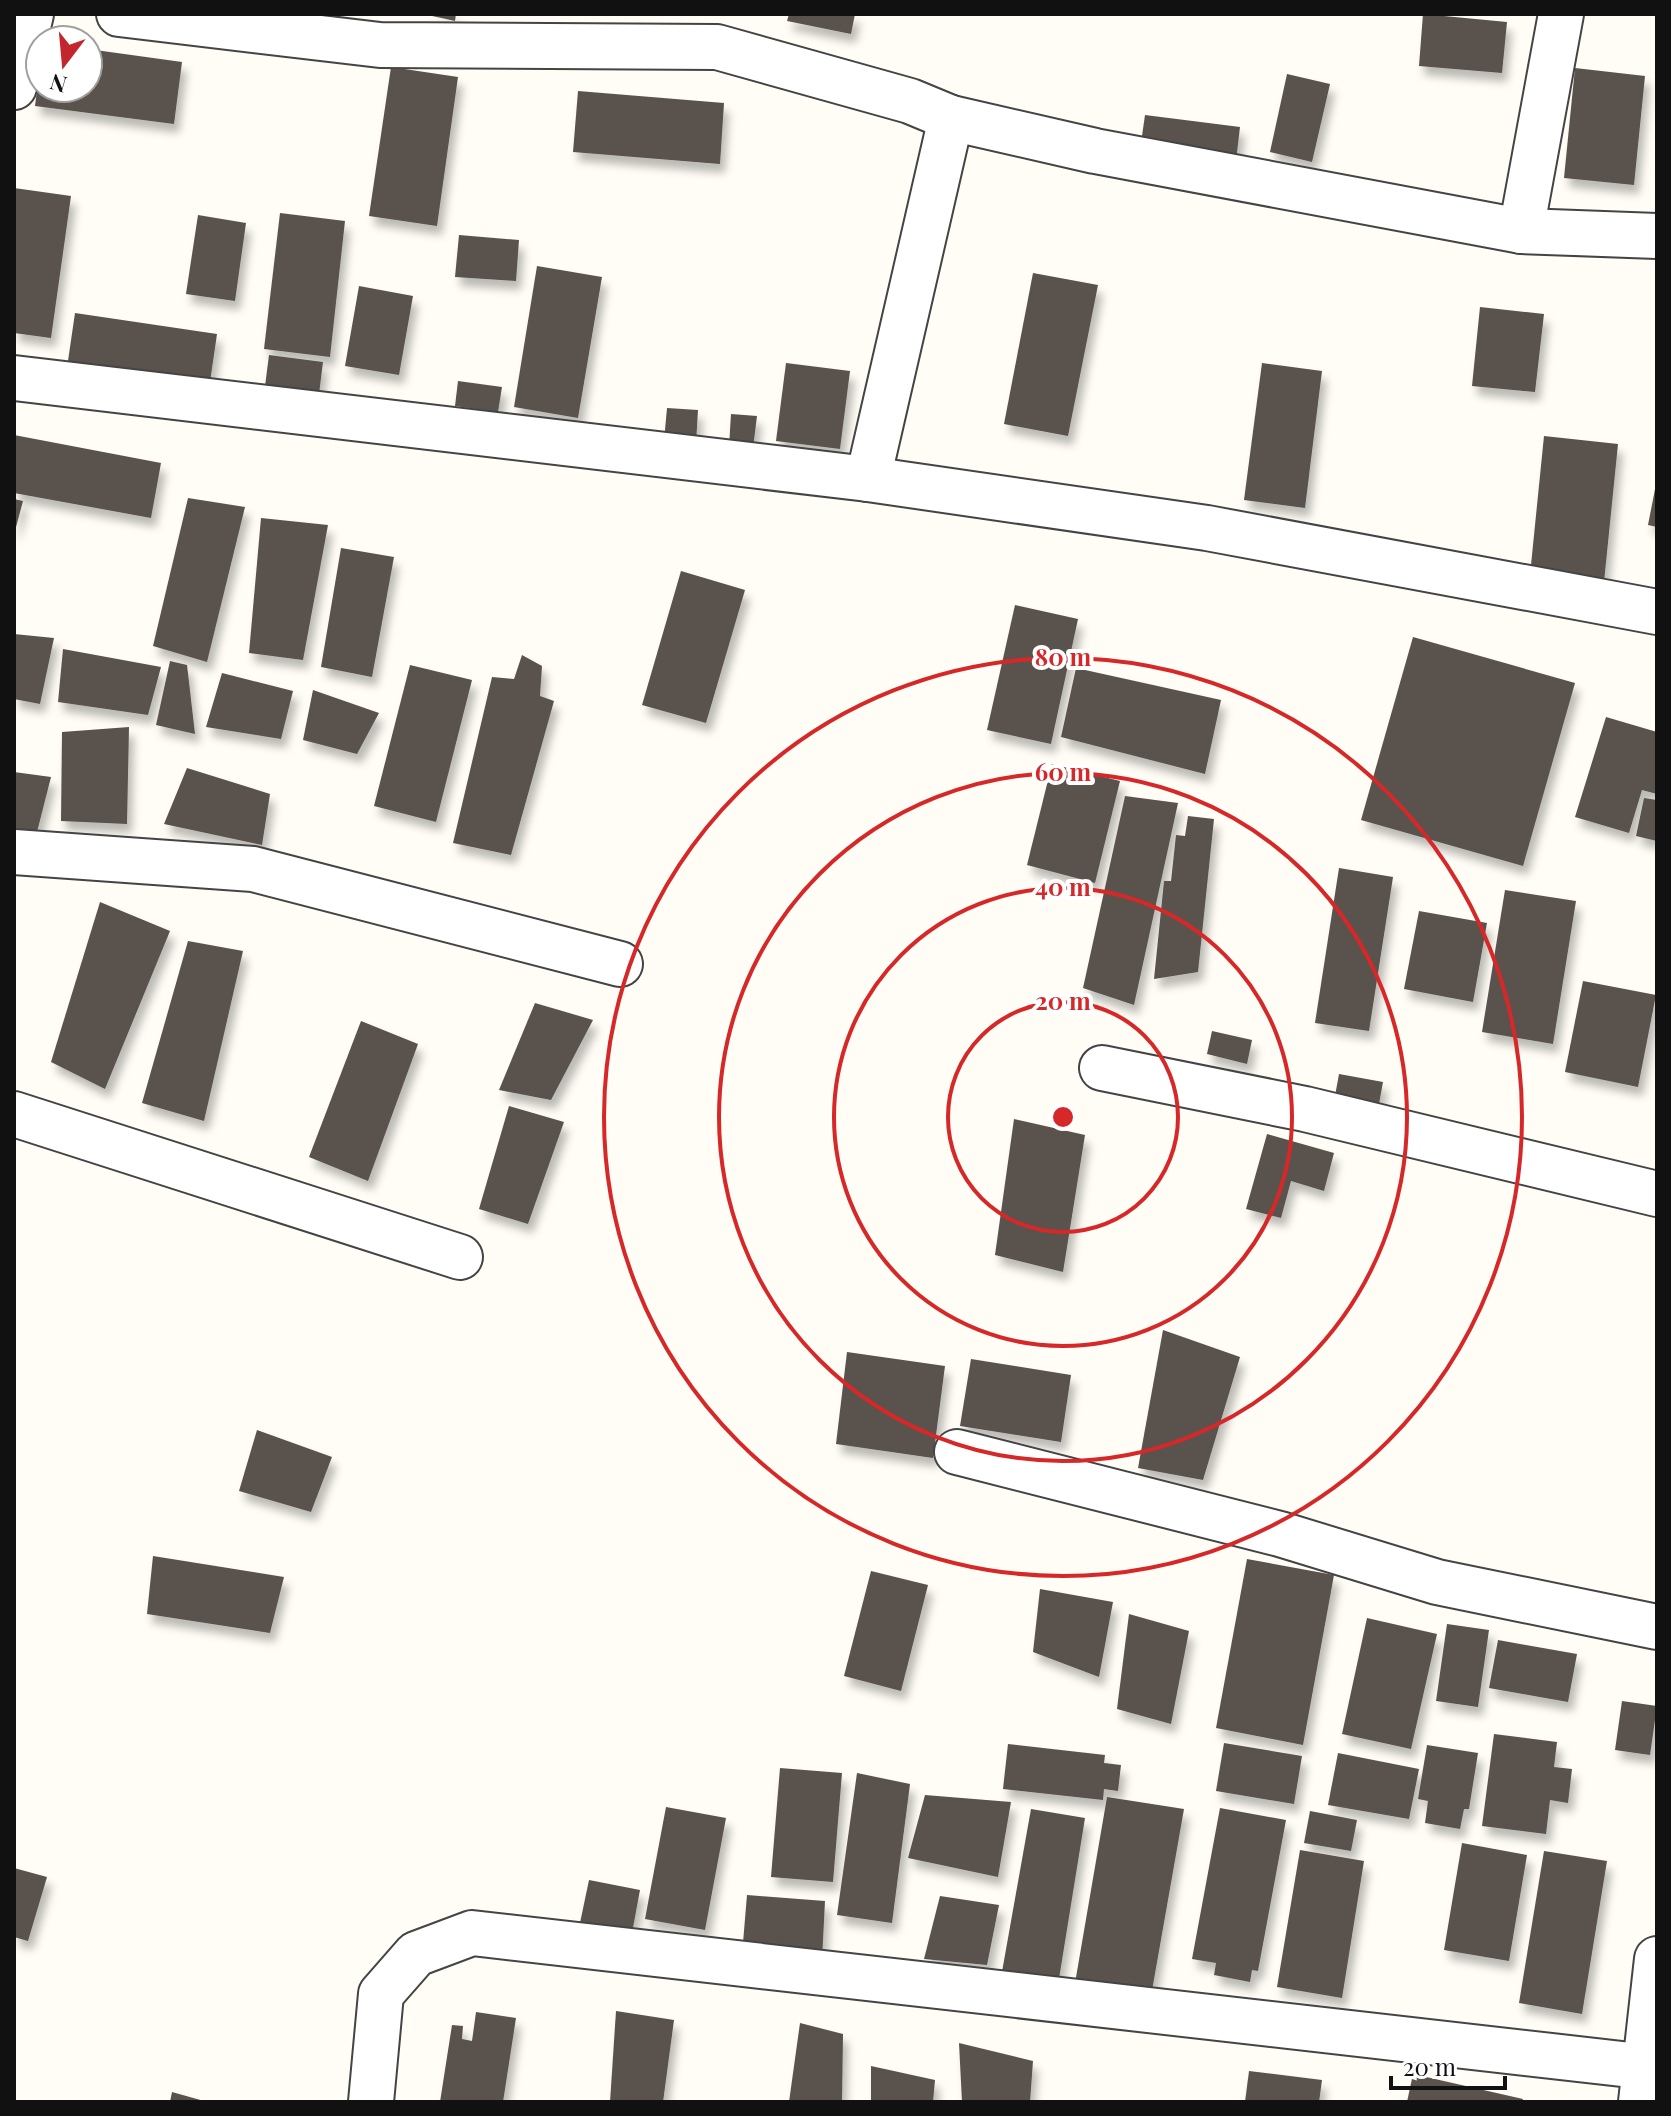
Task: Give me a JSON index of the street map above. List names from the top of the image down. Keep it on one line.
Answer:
{"scale_bar":"20 m","north":"bottom","rings":["80 m","60 m","40 m","20 m"]}
